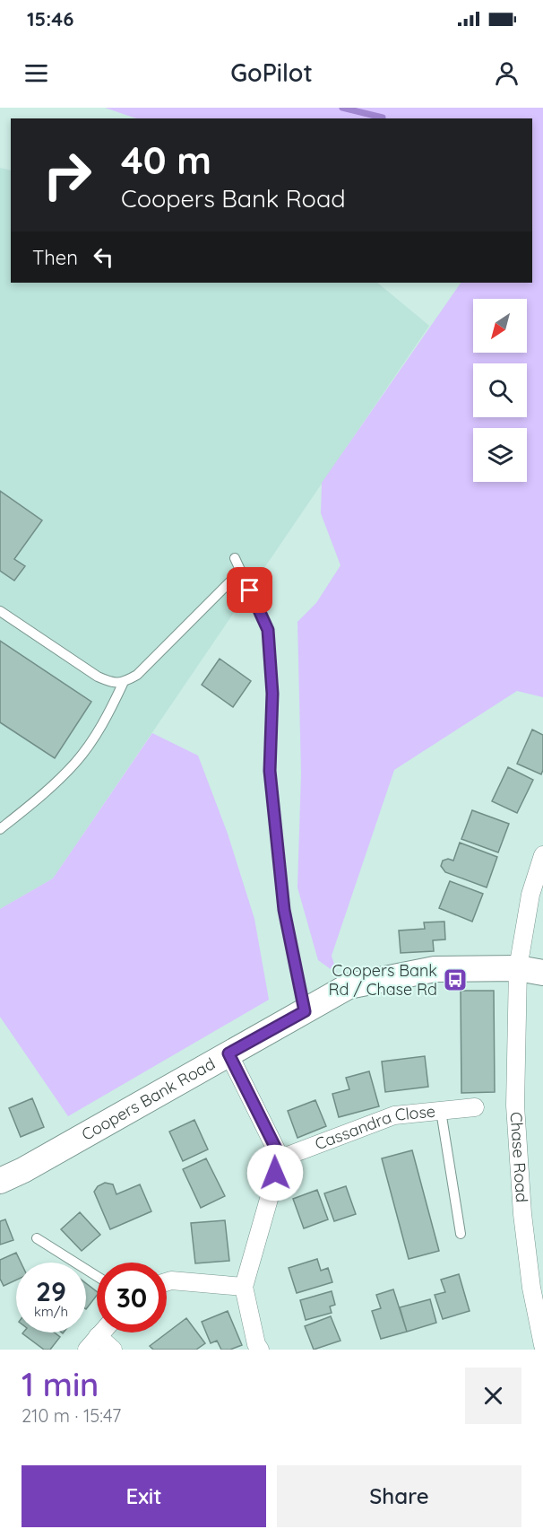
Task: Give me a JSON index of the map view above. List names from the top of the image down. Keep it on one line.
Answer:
{"streets":{"street":["Coopers Bank Road","Cassandra Close","Chase Road"]},"crossings":[["Coopers Bank Road","Chase Road"]],"places":{"bus stop":["Coopers Bank Rd / Chase Rd"]},"north":"bottom left","page":{"status":"15:46","header":"GoPilot","turn":["40 m","Coopers Bank Road"],"then":"Then","speed":"29 km/h","limit":"30","heading":["1 min","210 m · 15:47"],"buttons":["Exit","Share"]}}
